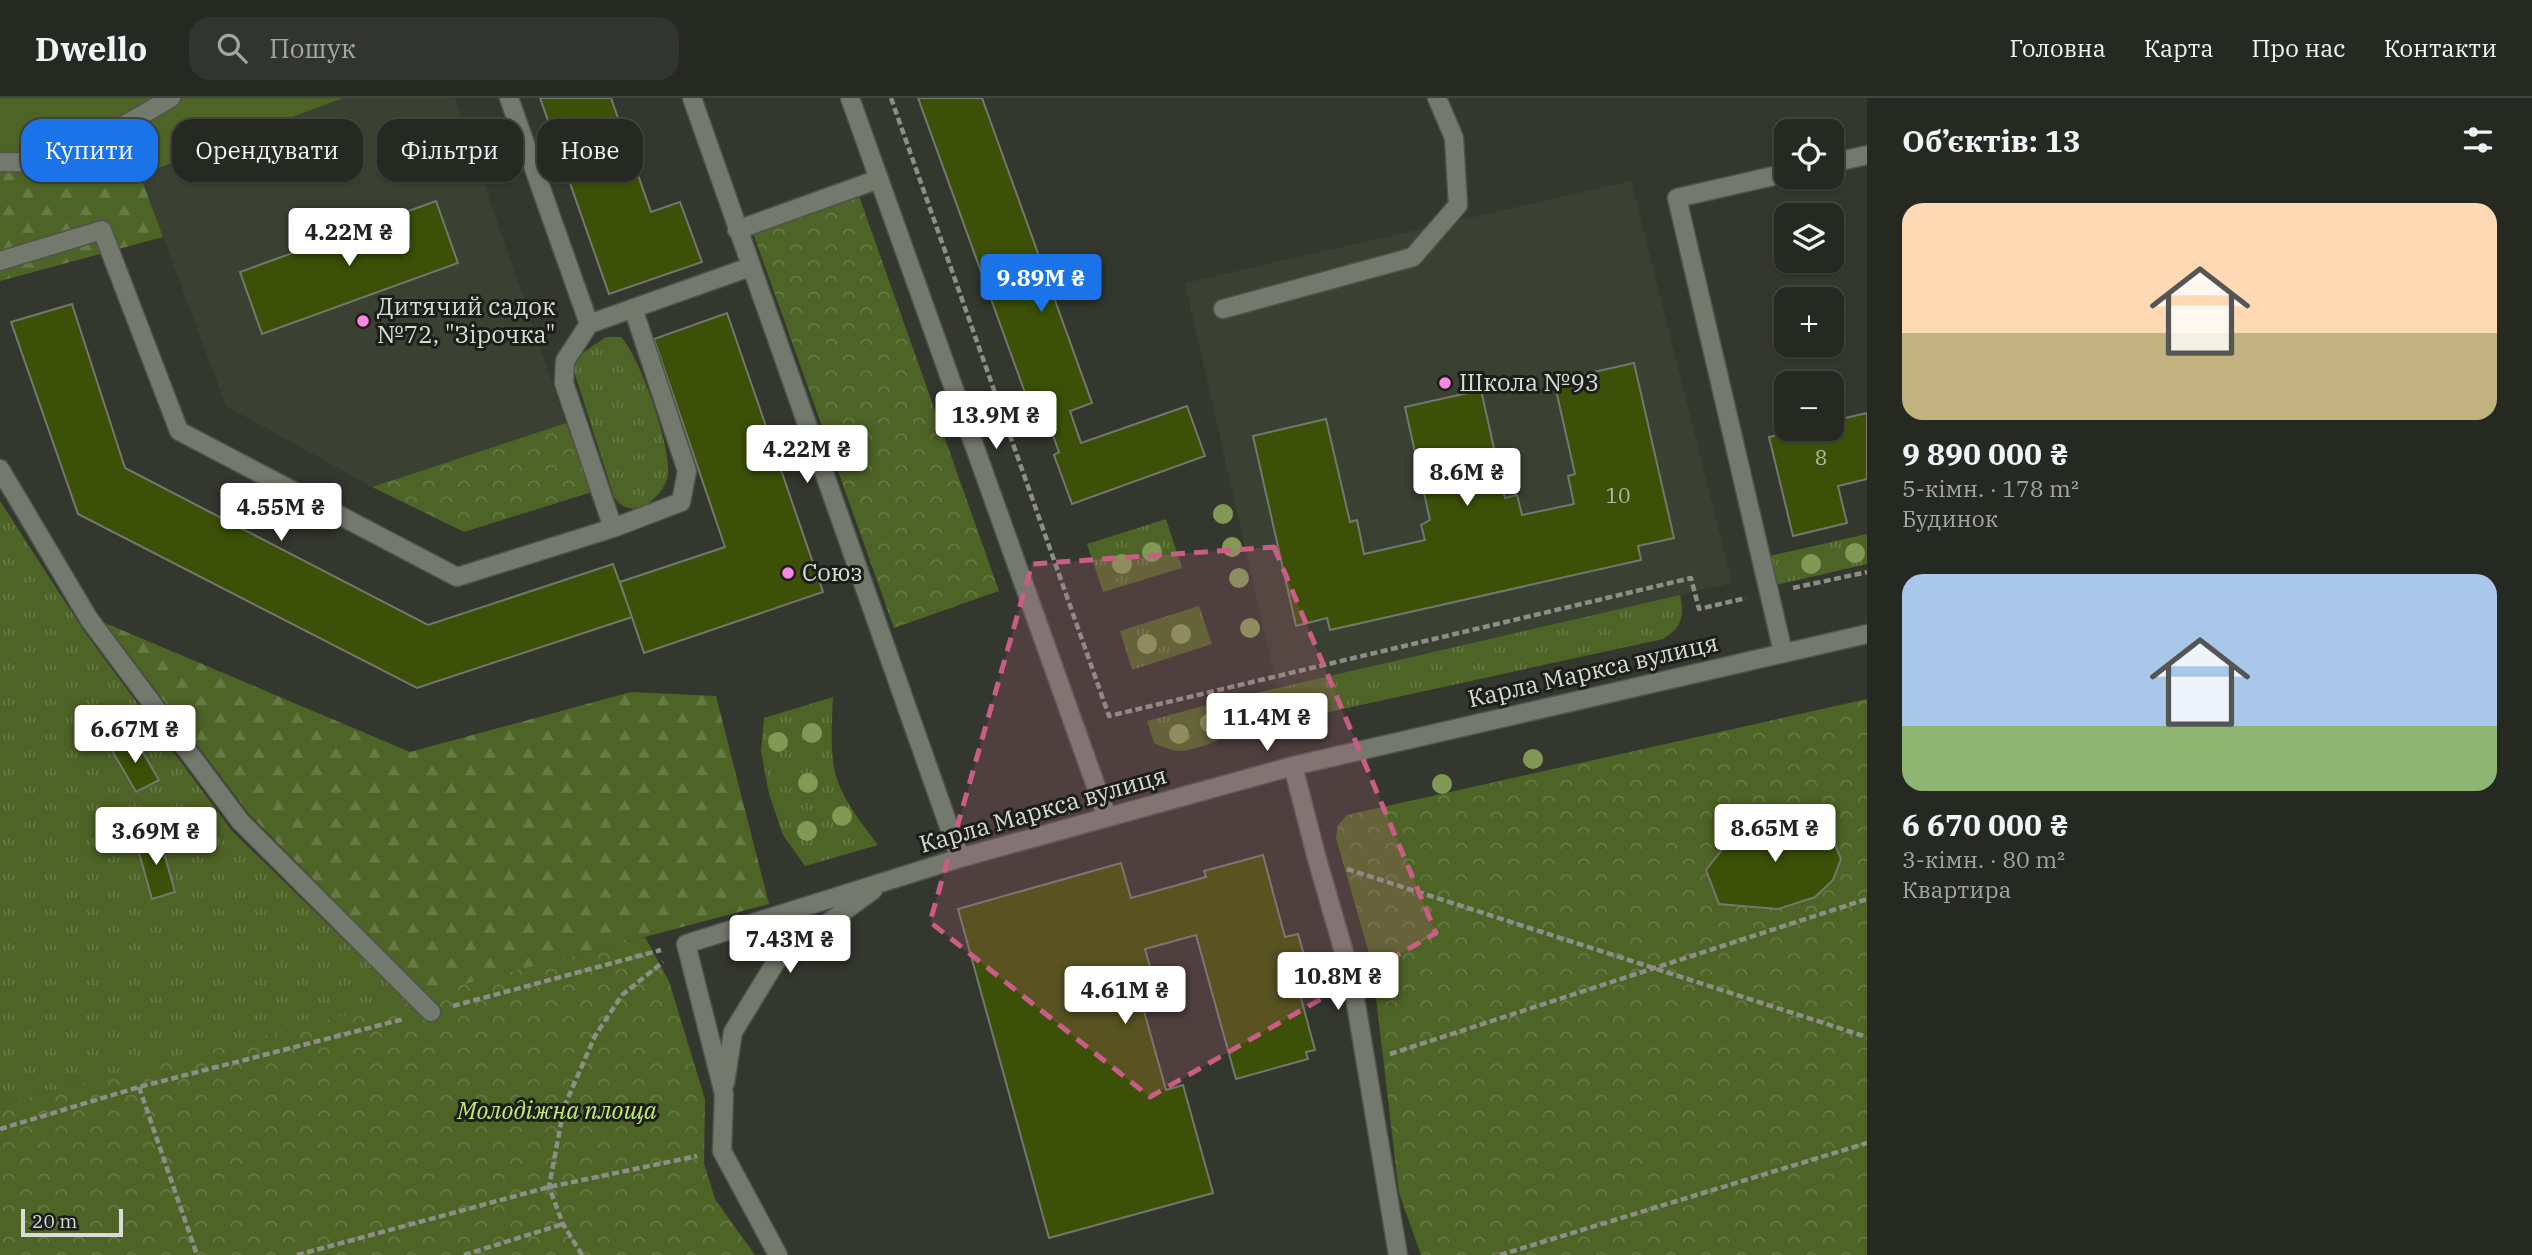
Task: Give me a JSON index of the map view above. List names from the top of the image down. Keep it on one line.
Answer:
{"streets":{"street":["Карла Маркса вулиця"]},"parks":["Молодіжна площа"],"places":["Дитячий садок №72, \"Зірочка\"","Школа №93","Союз"],"house_numbers":["8","10"],"scale_bar":"20 m","page":{"header":"Dwello","search":"Пошук","nav":["Головна","Карта","Про нас","Контакти"],"heading":"Об’єктів: 13","map_buttons":["+","−"],"chip":["Купити","Орендувати","Фільтри","Нове"],"list":[{"name":"9 890 000 ₴","note":"5-кімн. · 178 m² · Будинок"},{"name":"6 670 000 ₴","note":"3-кімн. · 80 m² · Квартира"}],"price":["4.22M ₴","9.89M ₴","13.9M ₴","4.22M ₴","8.6M ₴","4.55M ₴","11.4M ₴","6.67M ₴","8.65M ₴","3.69M ₴","7.43M ₴","10.8M ₴","4.61M ₴"],"scale":"20 m"}}
